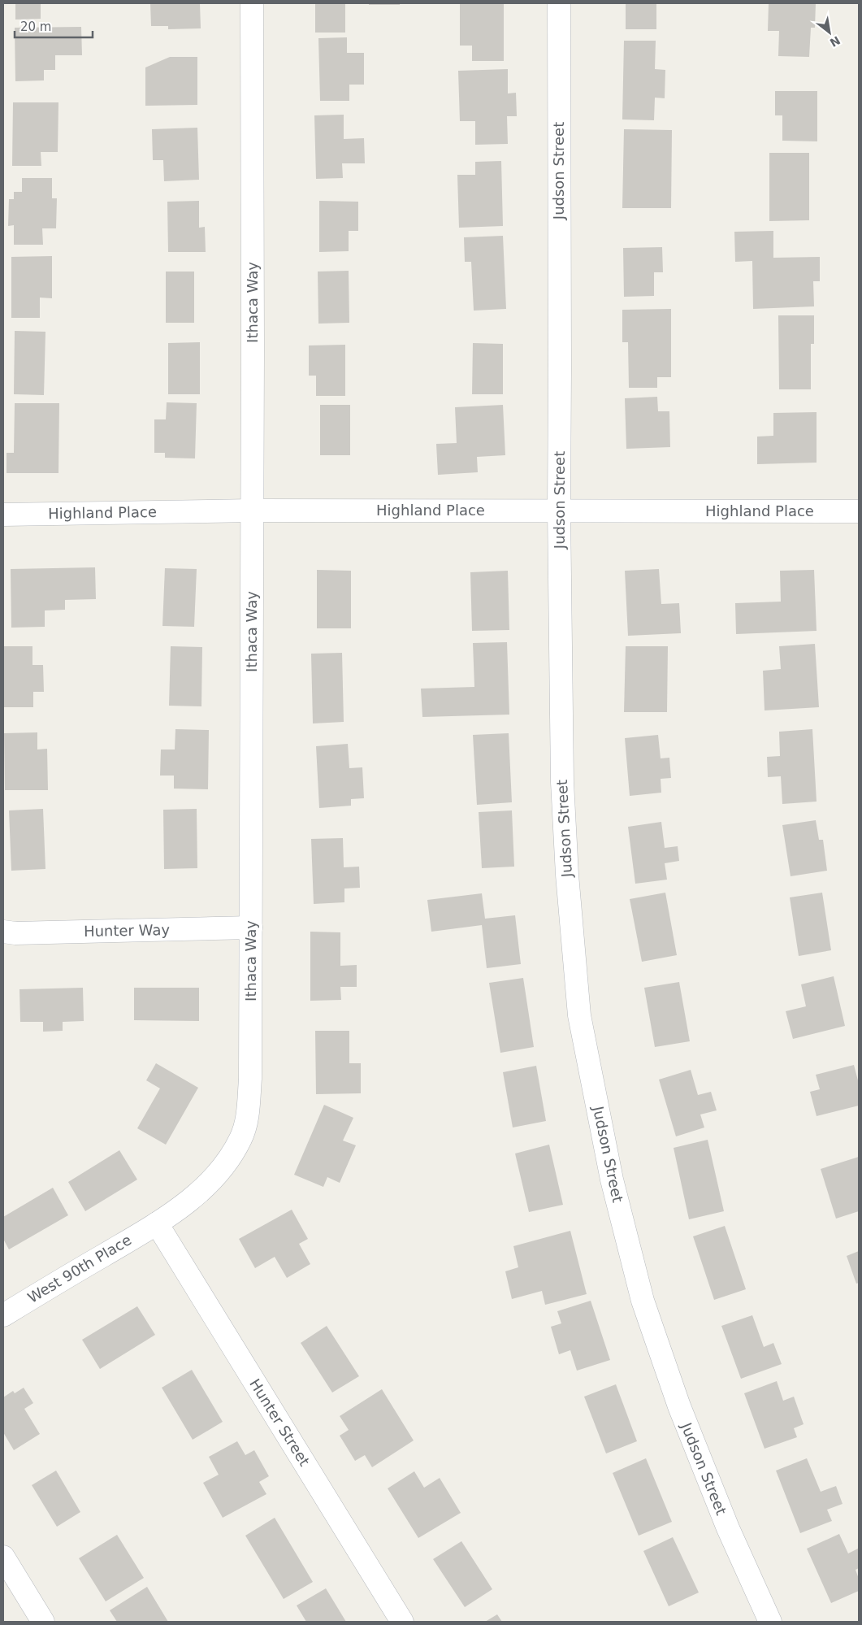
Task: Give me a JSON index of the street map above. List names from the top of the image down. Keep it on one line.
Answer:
{"streets":{"street":["Judson Street","Ithaca Way","Highland Place","Hunter Way","West 90th Place","Hunter Street"]},"crossings":[["Judson Street","Highland Place"],["Ithaca Way","Highland Place"],["Ithaca Way","Hunter Way"],["Ithaca Way","West 90th Place"],["Ithaca Way","Hunter Street"],["West 90th Place","Hunter Street"]],"scale_bar":"20 m","north":"bottom right"}
